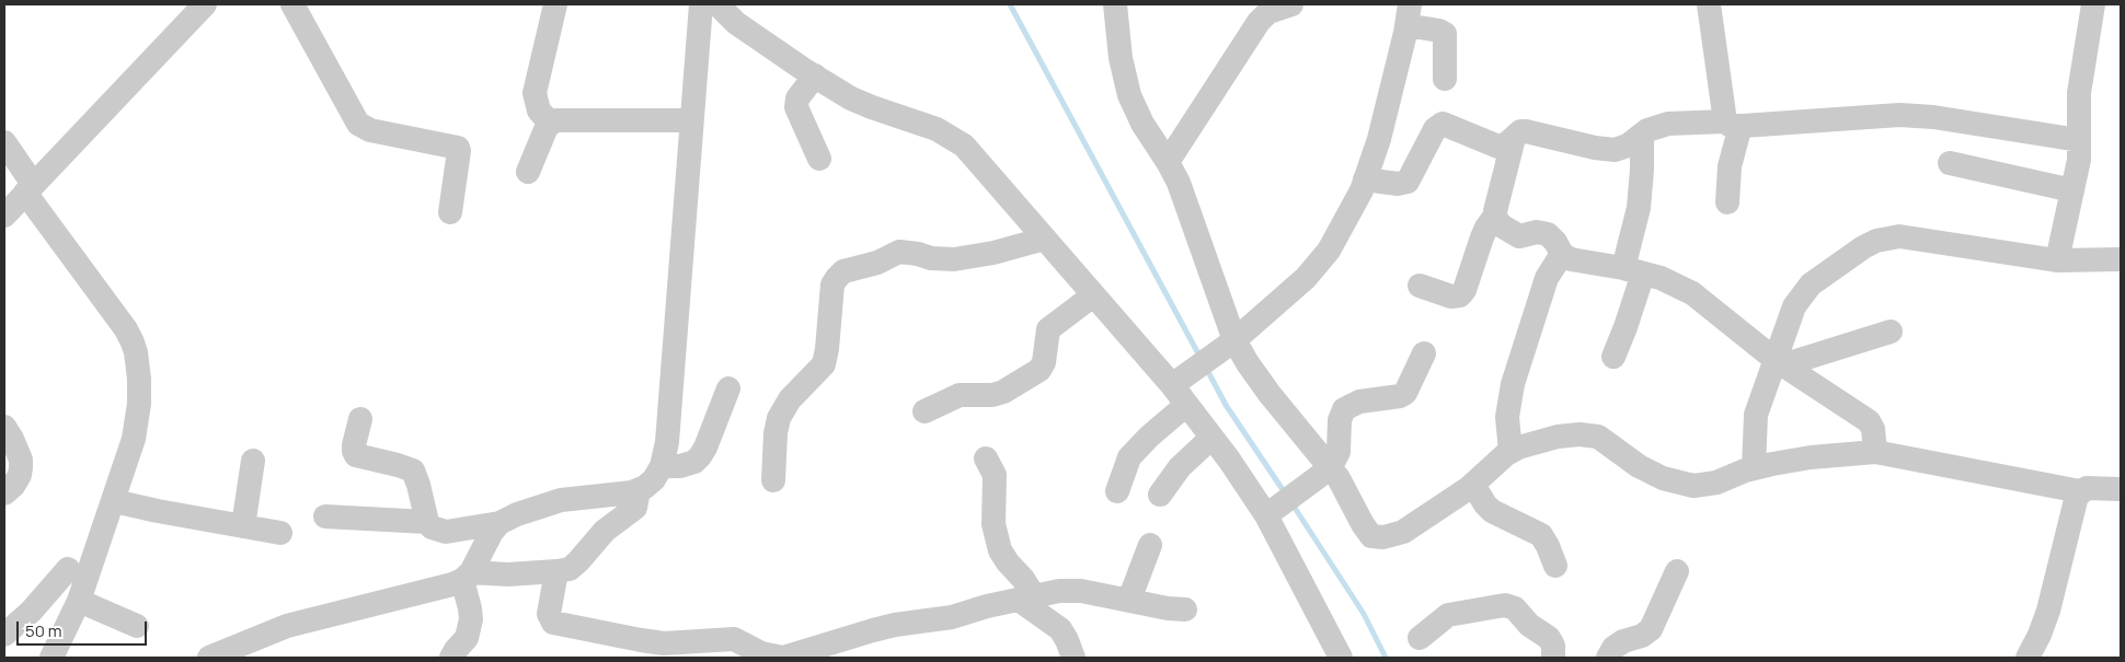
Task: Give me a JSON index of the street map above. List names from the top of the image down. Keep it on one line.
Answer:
{"scale_bar":"50 m"}
